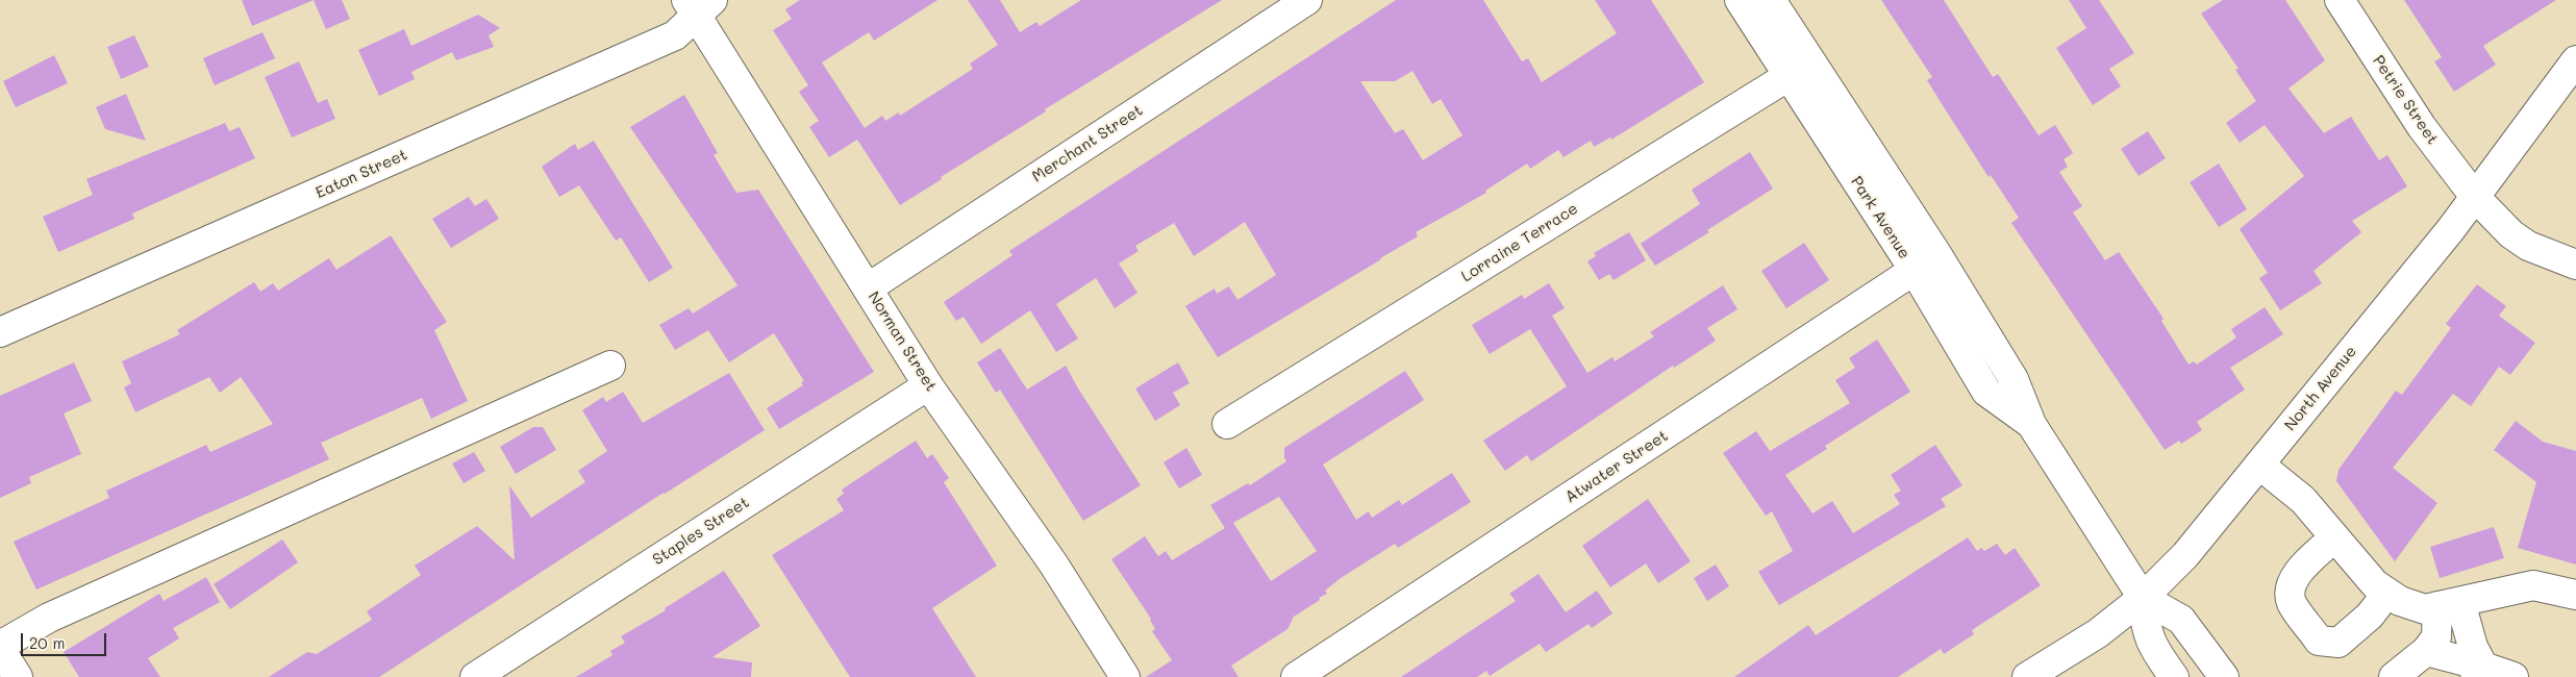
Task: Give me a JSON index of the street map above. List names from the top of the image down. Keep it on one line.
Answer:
{"streets":{"street":["Petrie Street","Merchant Street","Eaton Street","Park Avenue","Lorraine Terrace","Norman Street","North Avenue","Atwater Street","Staples Street"]},"crossings":[["Petrie Street","North Avenue"],["Merchant Street","Norman Street"],["Eaton Street","Norman Street"],["Park Avenue","Lorraine Terrace"],["Park Avenue","North Avenue"],["Park Avenue","Atwater Street"],["Norman Street","Staples Street"]],"scale_bar":"20 m"}
